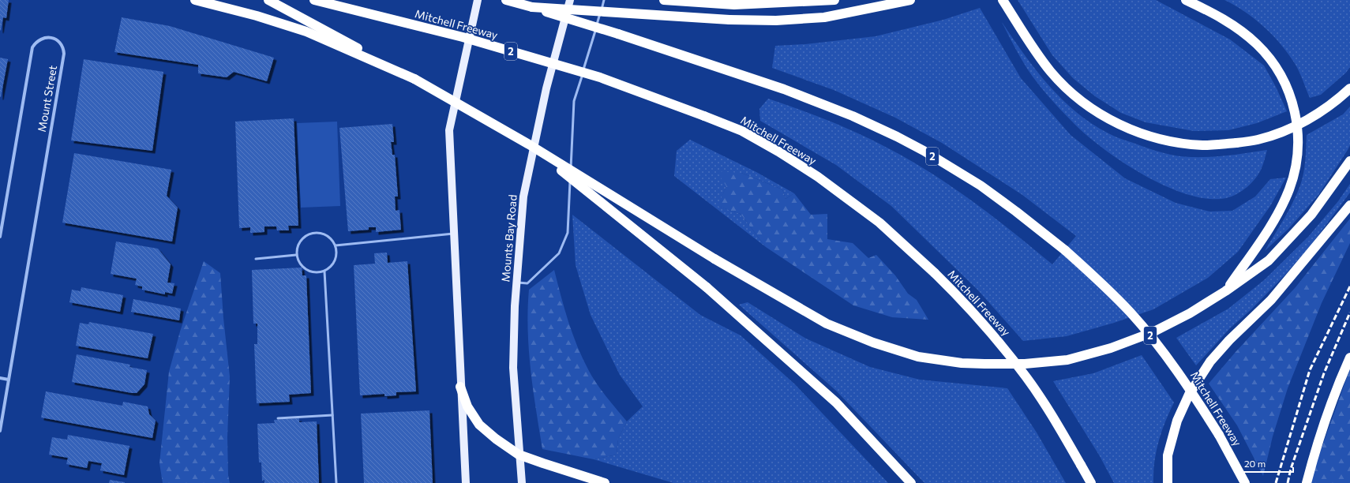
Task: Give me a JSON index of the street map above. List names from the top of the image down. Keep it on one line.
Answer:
{"streets":{"highway":["Mitchell Freeway","2"],"main road":["Mounts Bay Road"],"street":["Mount Street"]},"scale_bar":"20 m"}
